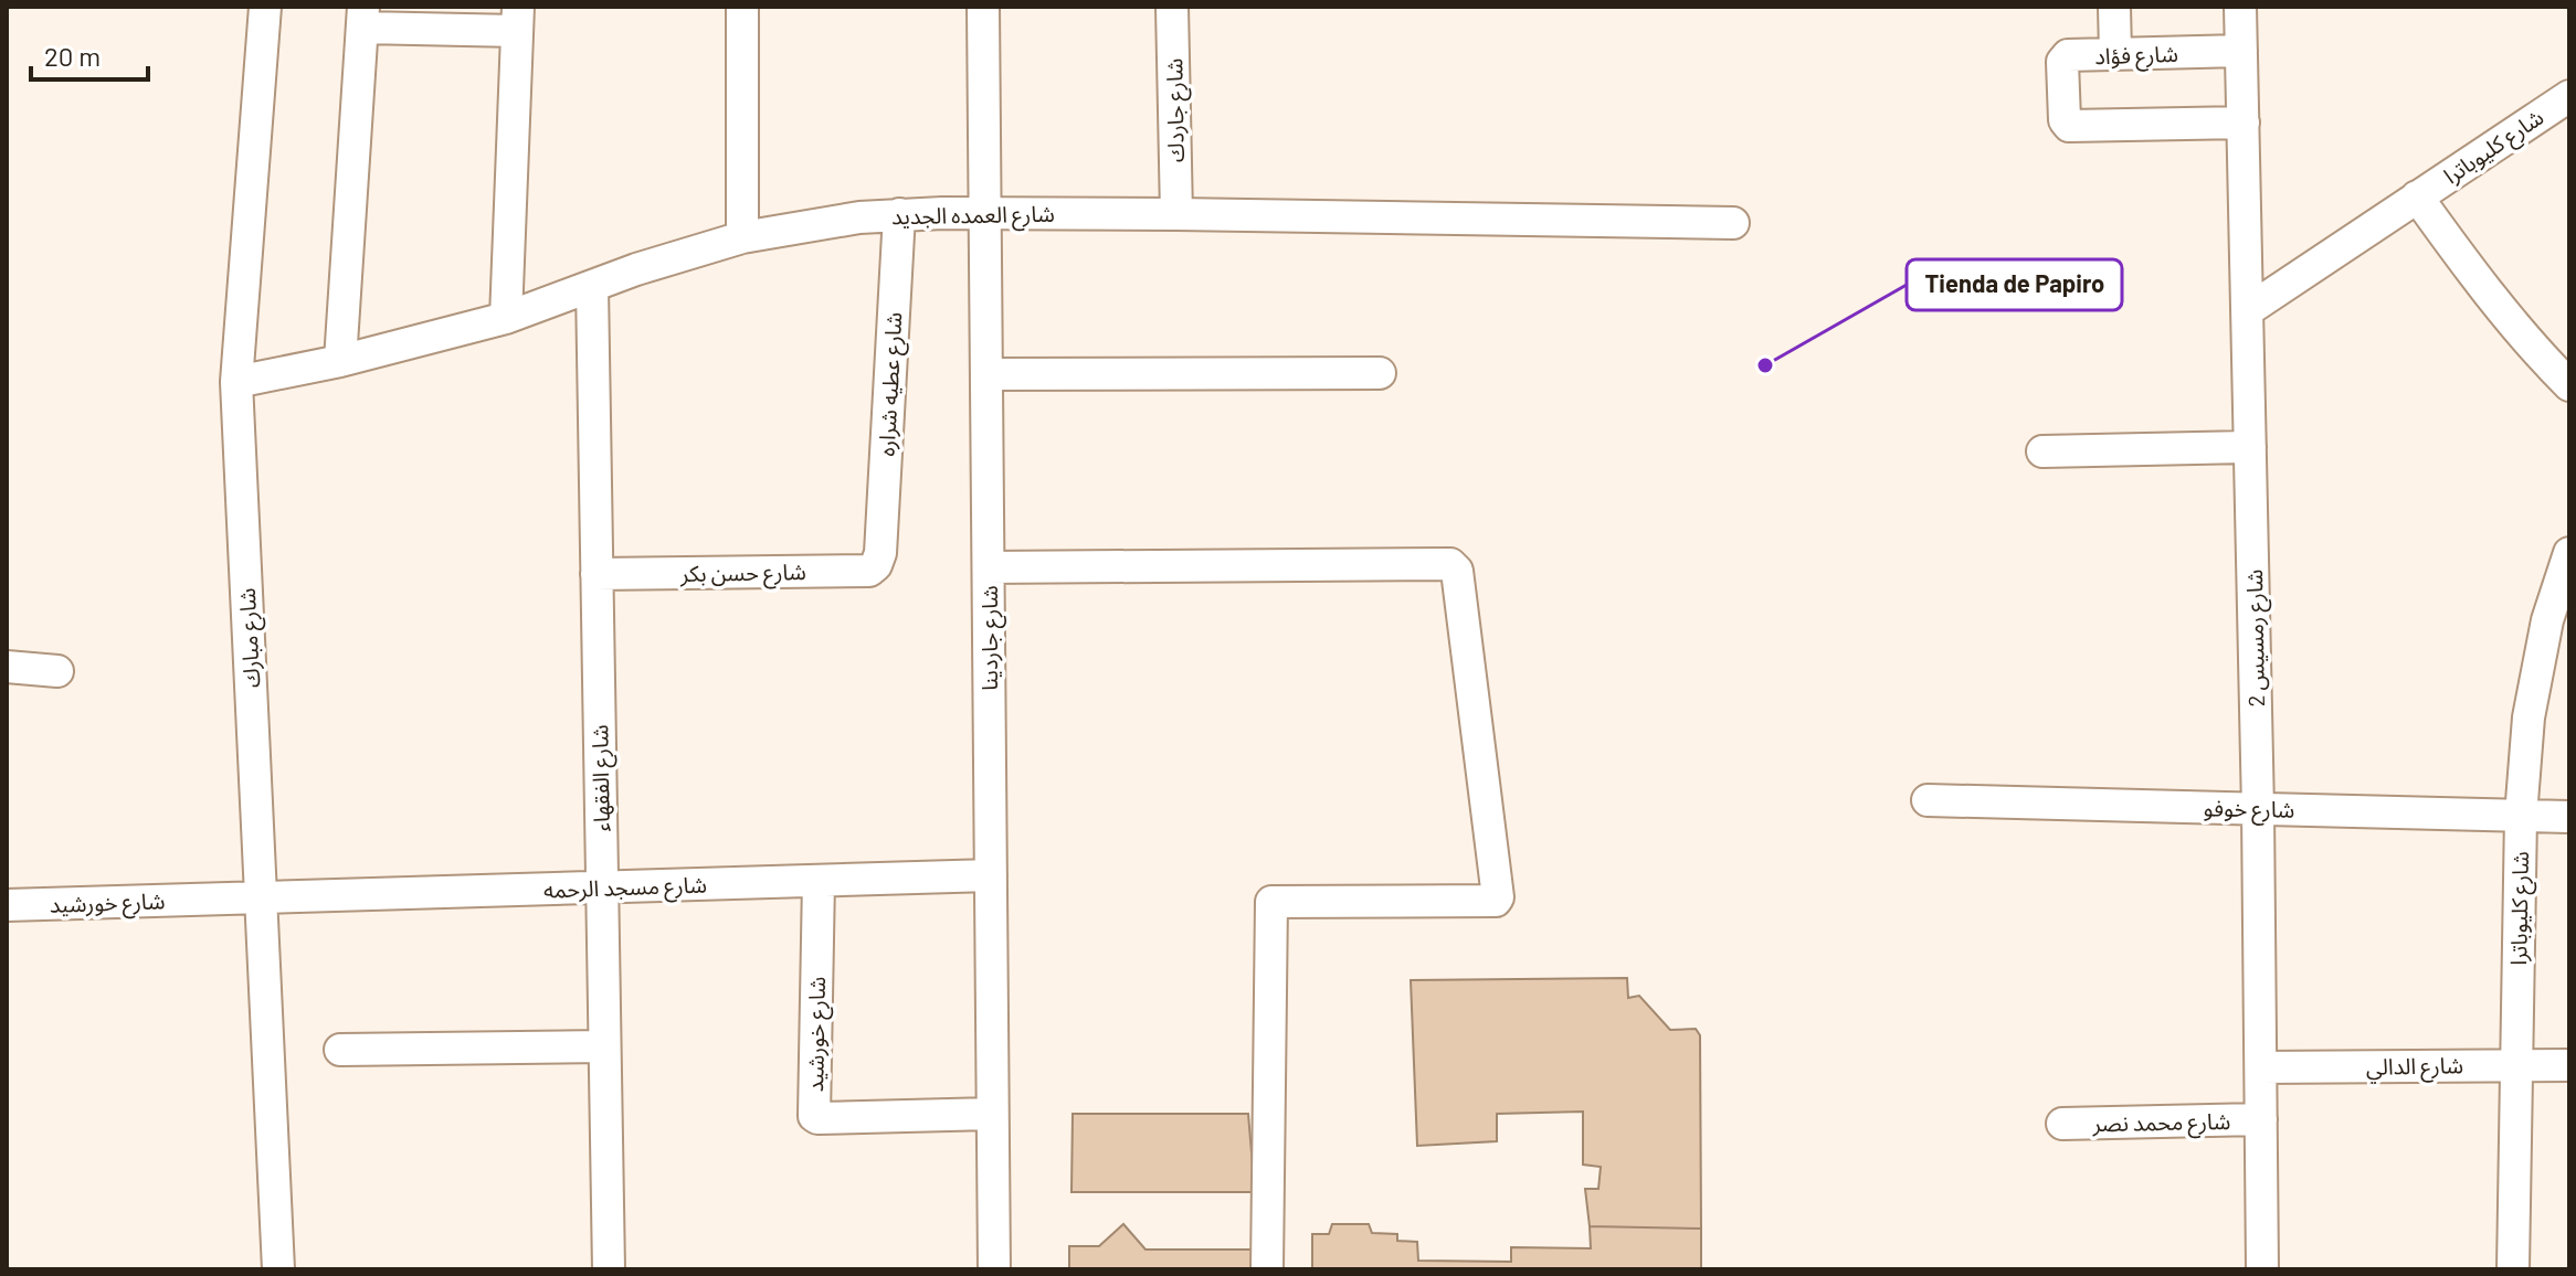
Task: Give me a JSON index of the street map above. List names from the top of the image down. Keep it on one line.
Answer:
{"streets":{"street":["شارع فؤاد","شارع جاردك","شارع كليوباترا","شارع العمده الجديد","شارع عطيه شراره","شارع حسن بكر","شارع مبارك","شارع جاردينا","شارع رمسيس 2","شارع الفقهاء","شارع خوفو","شارع مسجد الرحمه","شارع خورشيد","شارع الدالي","شارع محمد نصر"]},"crossings":[["شارع فؤاد","شارع رمسيس 2"],["شارع جاردك","شارع العمده الجديد"],["شارع كليوباترا","شارع رمسيس 2"],["شارع كليوباترا","شارع خوفو"],["شارع كليوباترا","شارع الدالي"],["شارع العمده الجديد","شارع عطيه شراره"],["شارع العمده الجديد","شارع مبارك"],["شارع العمده الجديد","شارع جاردينا"],["شارع العمده الجديد","شارع الفقهاء"],["شارع عطيه شراره","شارع حسن بكر"],["شارع حسن بكر","شارع الفقهاء"],["شارع مبارك","شارع مسجد الرحمه"],["شارع مبارك","شارع خورشيد"],["شارع جاردينا","شارع مسجد الرحمه"],["شارع جاردينا","شارع خورشيد"],["شارع رمسيس 2","شارع خوفو"],["شارع رمسيس 2","شارع الدالي"],["شارع رمسيس 2","شارع محمد نصر"],["شارع الفقهاء","شارع مسجد الرحمه"],["شارع مسجد الرحمه","شارع خورشيد"]],"places":["Tienda de Papiro"],"scale_bar":"20 m"}
